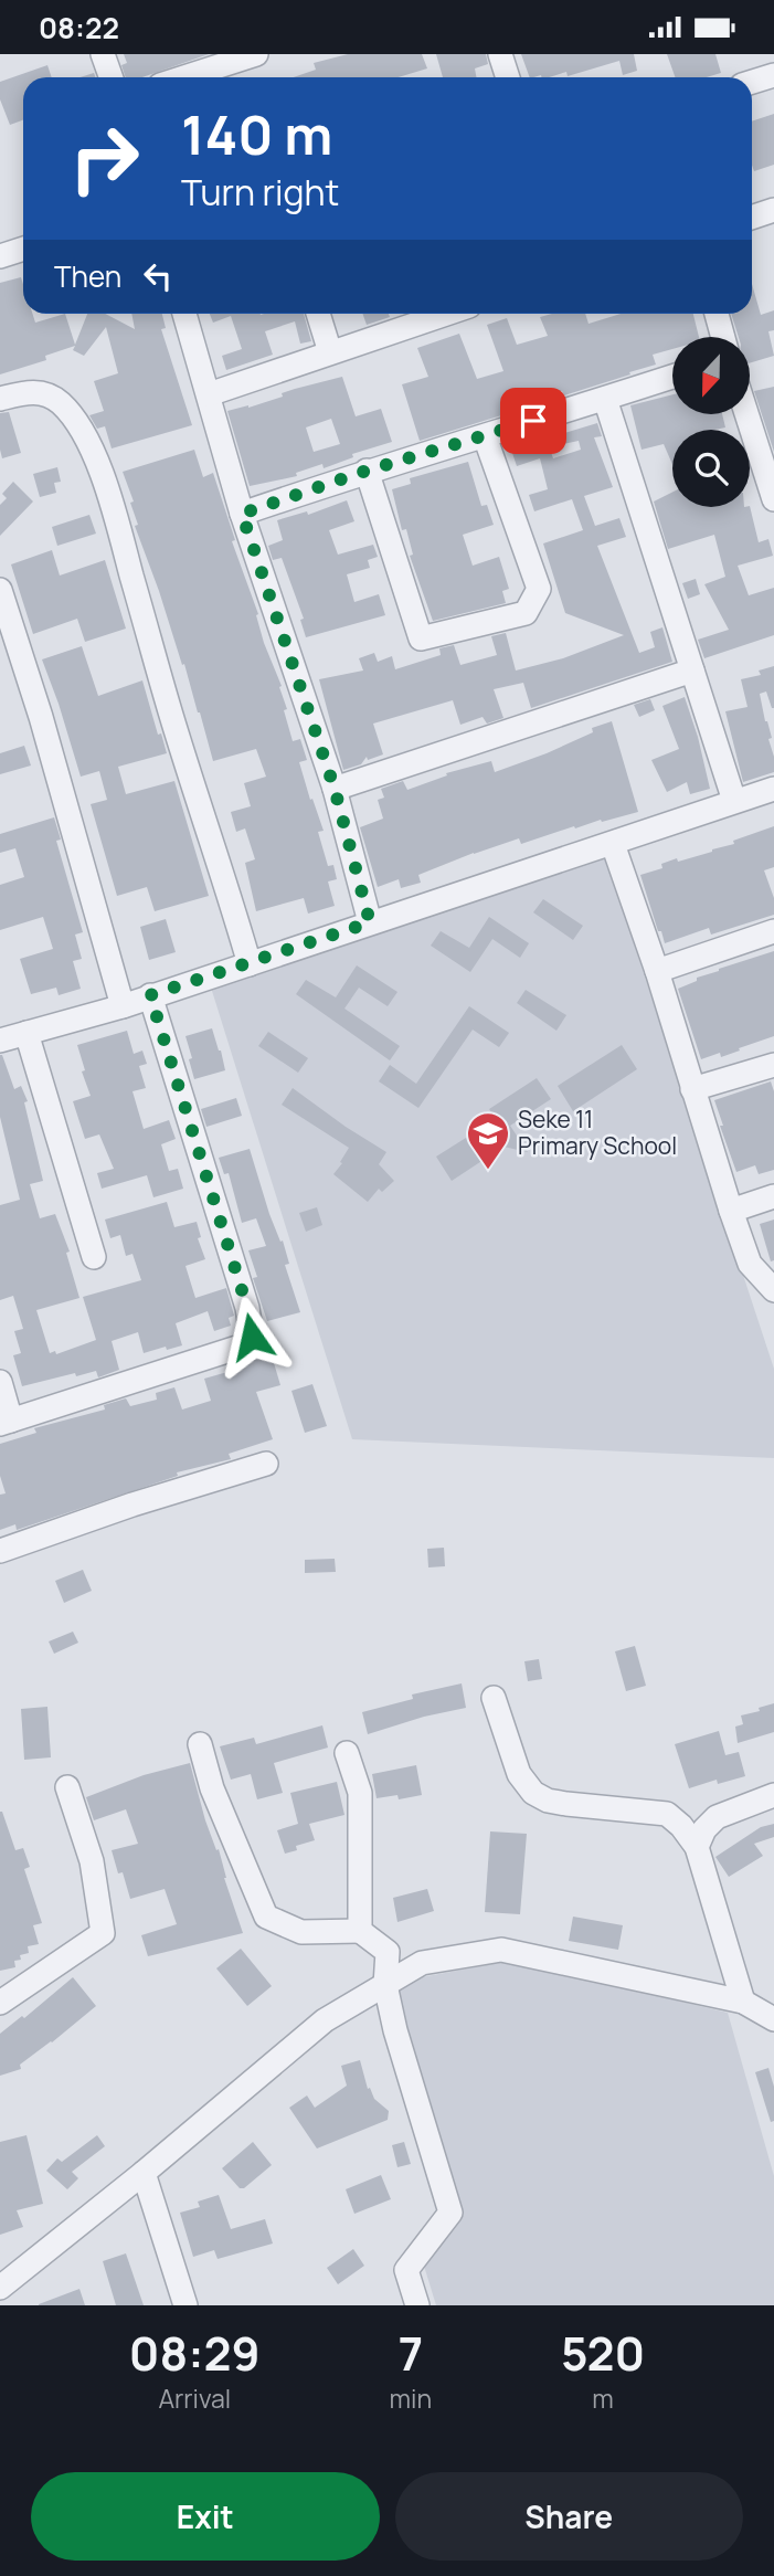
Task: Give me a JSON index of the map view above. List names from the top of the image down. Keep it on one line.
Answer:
{"places":{"school or university":["Seke 11 Primary School"]},"north":"bottom","page":{"status":"08:22","turn":["140 m","Turn right"],"then":"Then","eta":["08:29","Arrival","7","min","520","m"],"buttons":["Exit","Share"]}}
